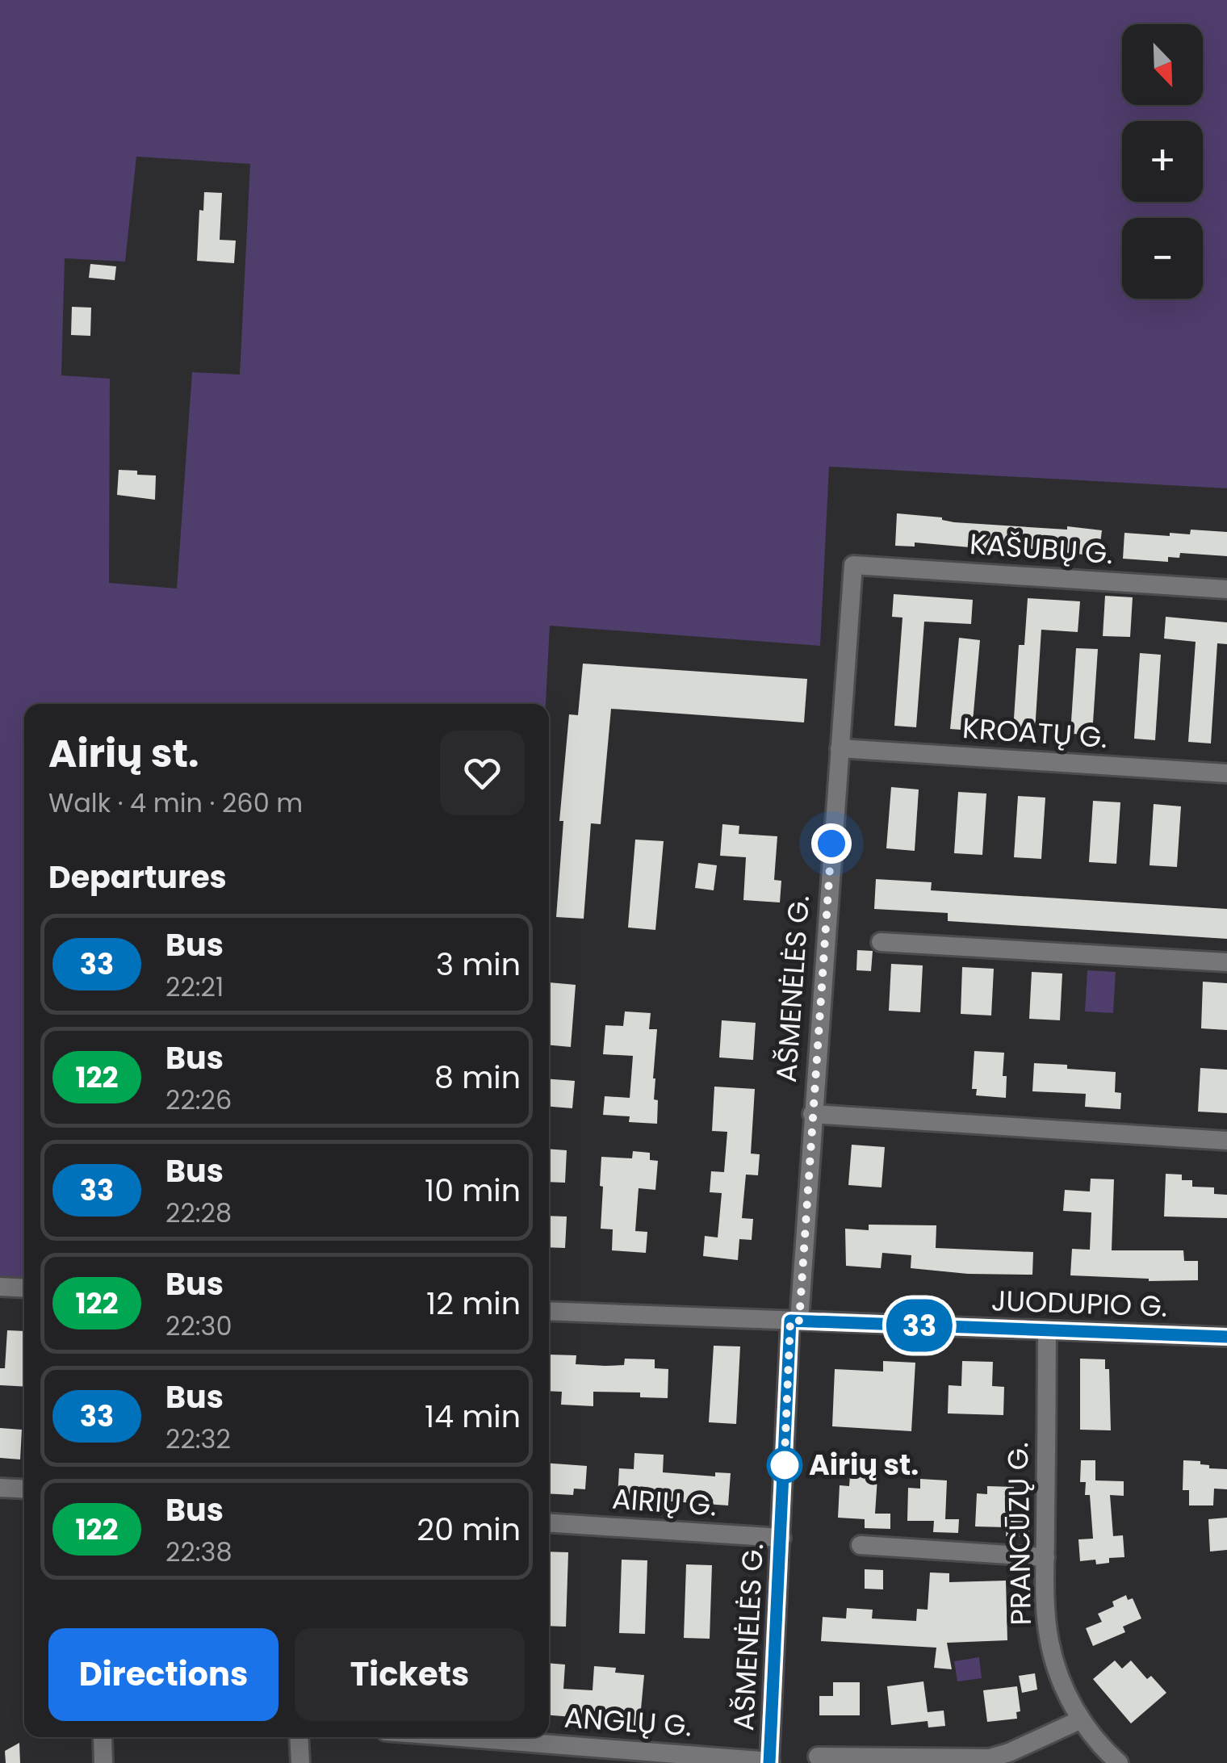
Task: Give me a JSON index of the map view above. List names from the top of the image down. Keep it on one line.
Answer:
{"streets":{"street":["KAŠUBŲ G.","KROATŲ G.","AŠMENĖLĖS G.","JUODUPIO G.","AIRIŲ G.","PRANCŪZŲ G.","ANGLŲ G."]},"crossings":[["KAŠUBŲ G.","AŠMENĖLĖS G."],["KROATŲ G.","AŠMENĖLĖS G."],["AŠMENĖLĖS G.","JUODUPIO G."],["AŠMENĖLĖS G.","AIRIŲ G."],["AŠMENĖLĖS G.","ANGLŲ G."],["JUODUPIO G.","PRANCŪZŲ G."]],"places":["Airių st."],"lines":["bus line 33"],"north":"bottom right","page":{"on_map":"33","map_buttons":["+","−"],"heading":[["Airių st.","Walk · 4 min · 260 m"],"Departures"],"list":[{"mark":"33","name":"Bus","note":"22:21","value":"3 min"},{"mark":"122","name":"Bus","note":"22:26","value":"8 min"},{"mark":"33","name":"Bus","note":"22:28","value":"10 min"},{"mark":"122","name":"Bus","note":"22:30","value":"12 min"},{"mark":"33","name":"Bus","note":"22:32","value":"14 min"},{"mark":"122","name":"Bus","note":"22:38","value":"20 min"}],"buttons":["Directions","Tickets"]}}
